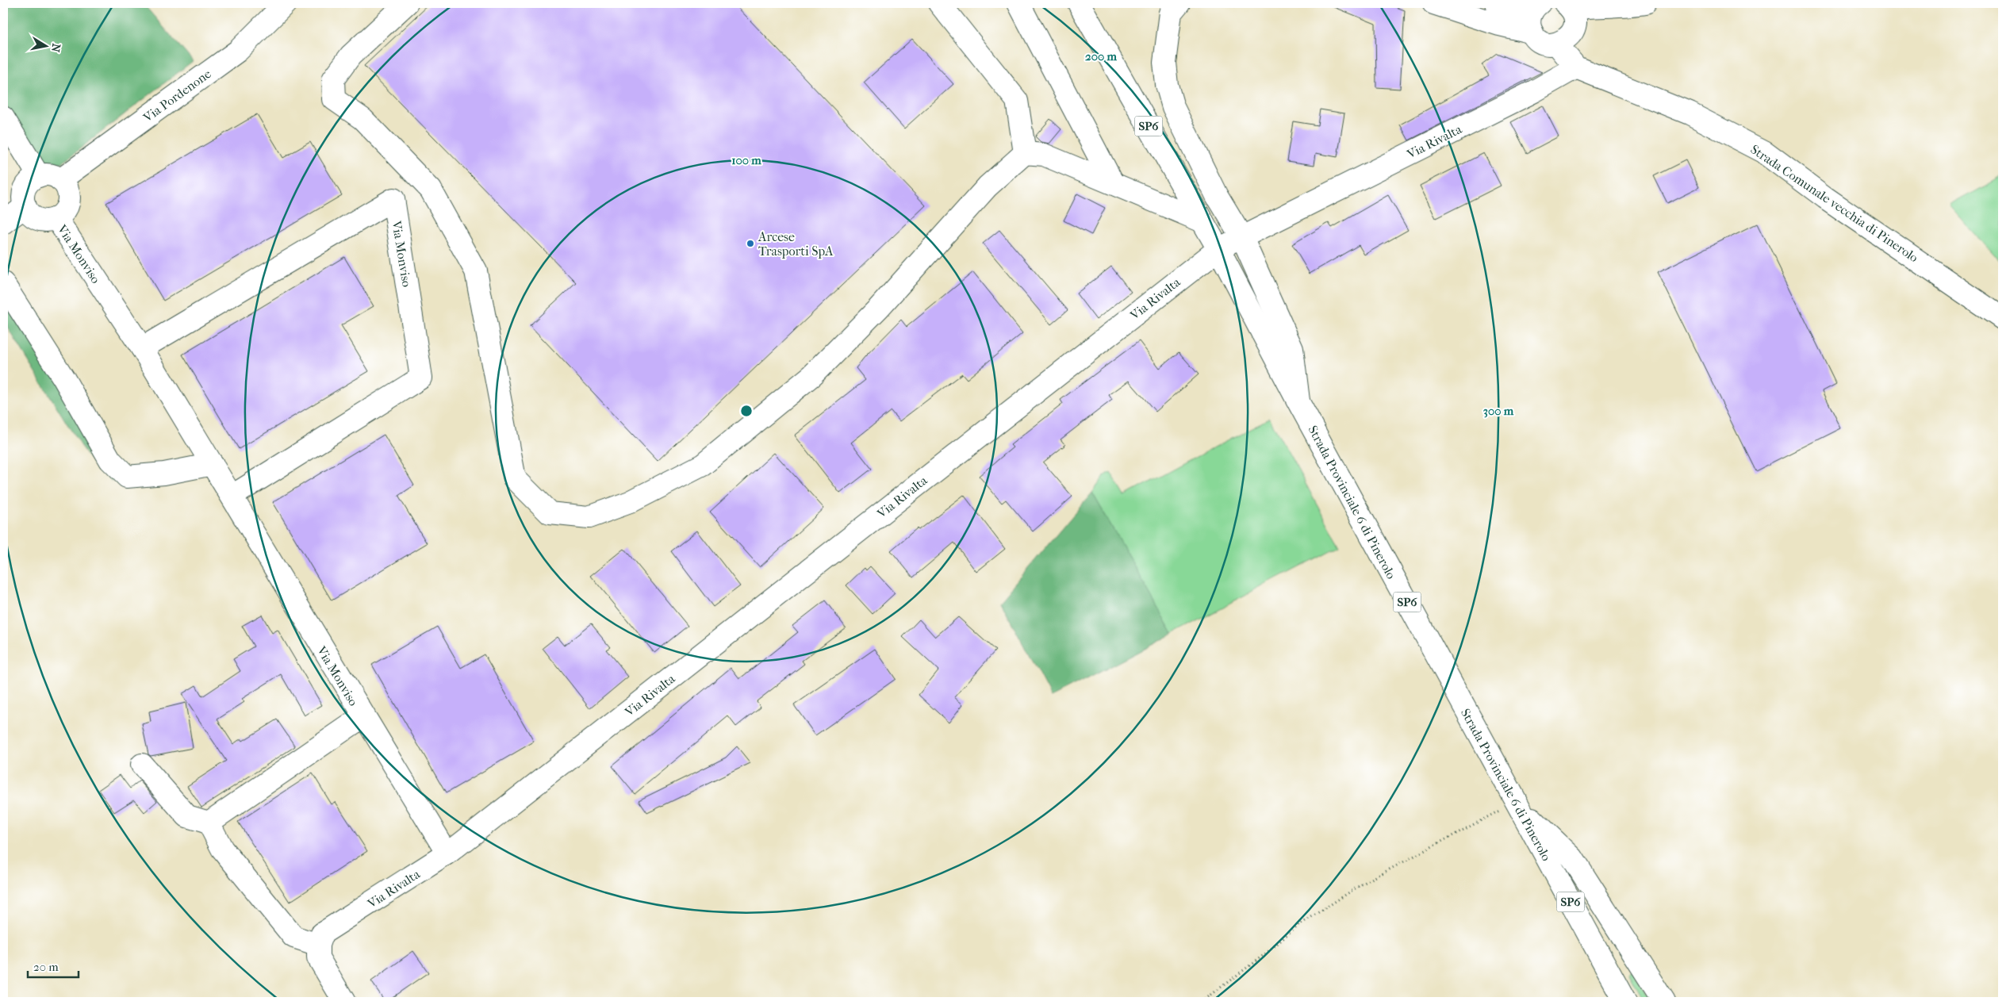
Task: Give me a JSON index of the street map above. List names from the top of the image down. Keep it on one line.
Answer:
{"streets":{"street":["Via Pordenone","SP6","Via Rivalta","Strada Comunale vecchia di Pinerolo","Via Monviso","Strada Provinciale 6 di Pinerolo"]},"crossings":[["Via Pordenone","Via Monviso"],["Via Rivalta","Strada Comunale vecchia di Pinerolo"],["Via Rivalta","Via Monviso"],["Via Rivalta","Strada Provinciale 6 di Pinerolo"]],"places":["Arcese Trasporti SpA"],"scale_bar":"20 m","north":"right","rings":["200 m","100 m","300 m"]}
